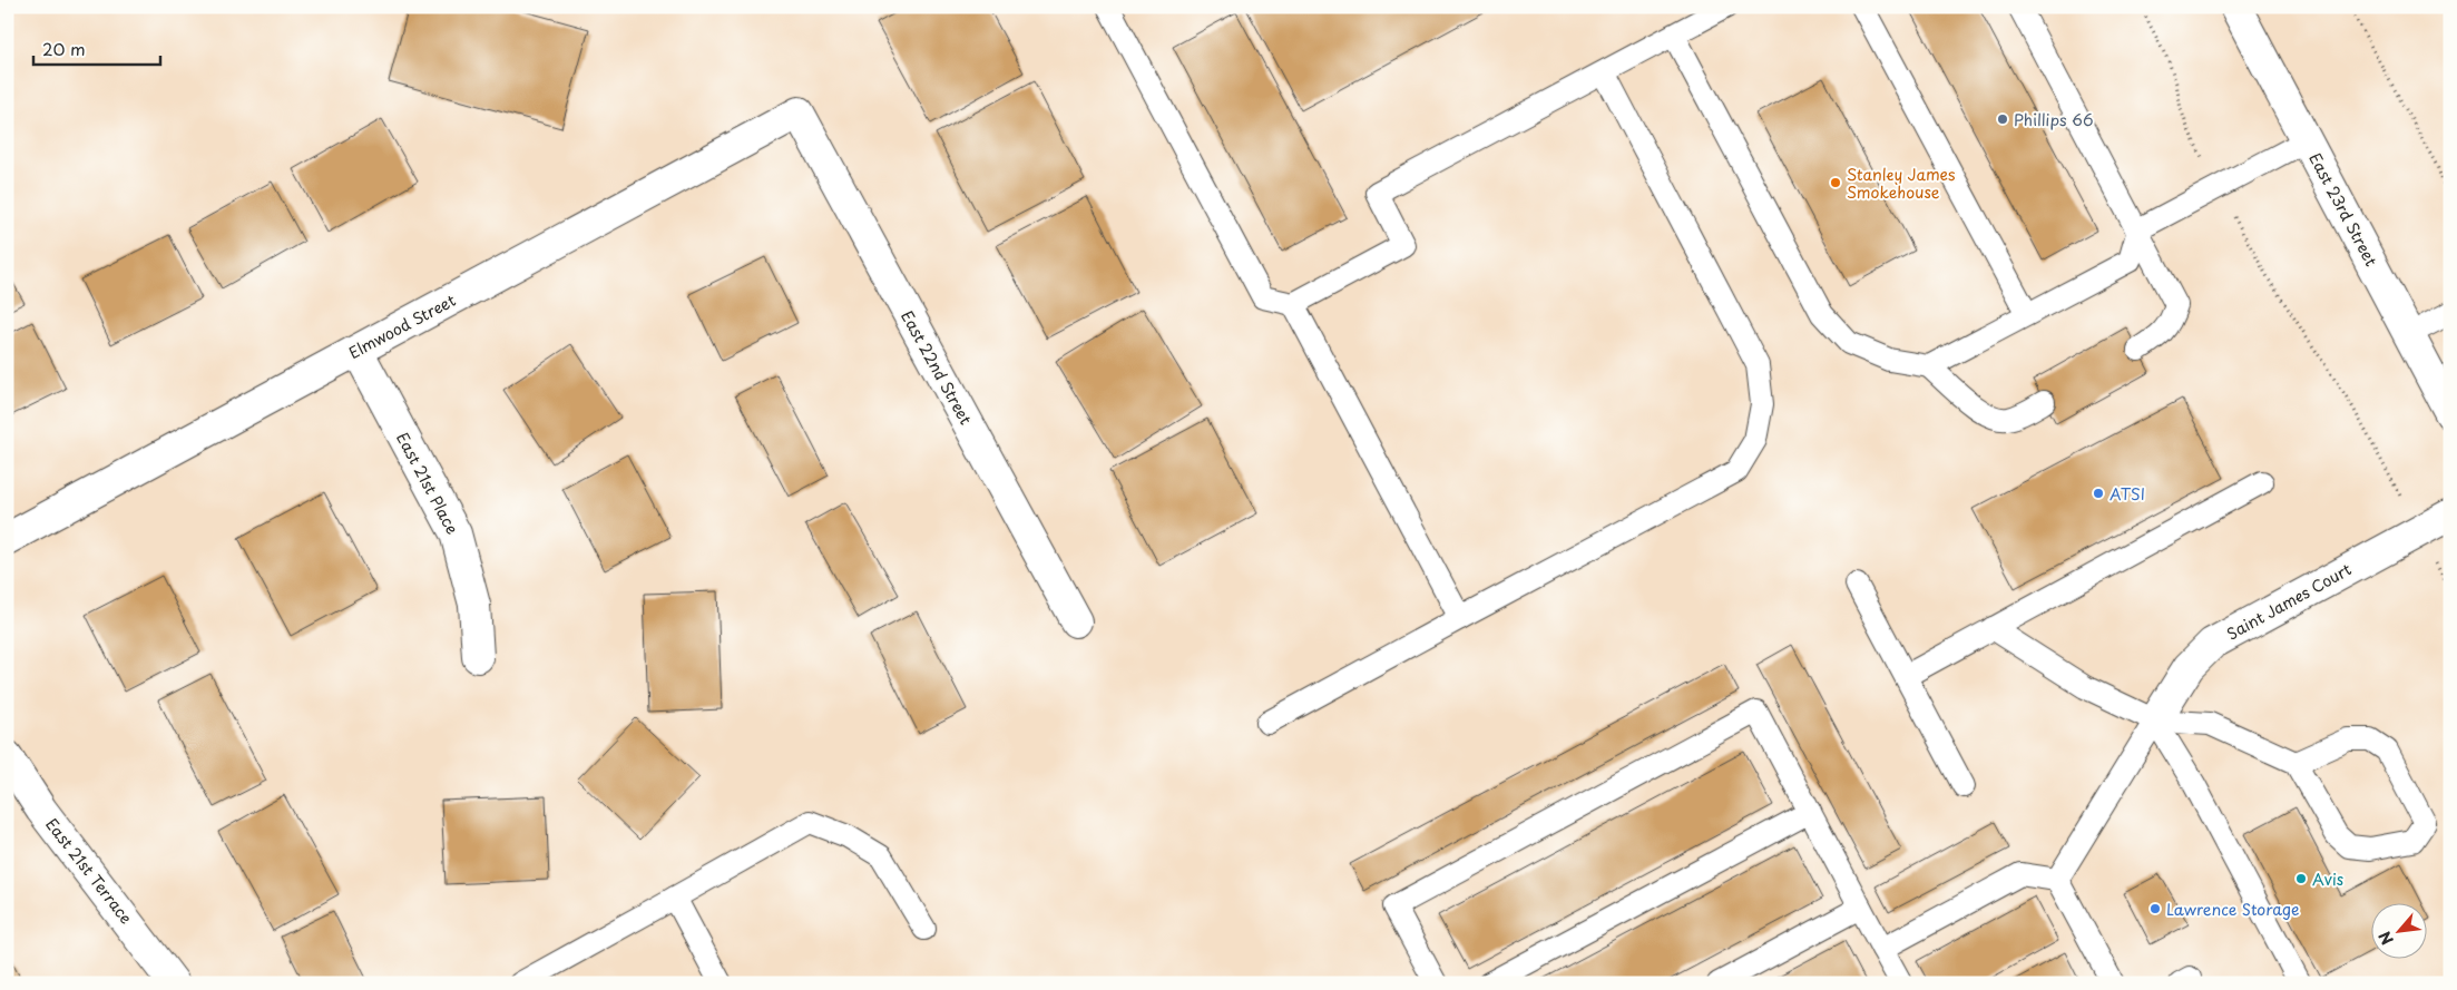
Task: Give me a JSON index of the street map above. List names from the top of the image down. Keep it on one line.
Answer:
{"streets":{"street":["East 23rd Street","Elmwood Street","East 22nd Street","East 21st Place","Saint James Court","East 21st Terrace"]},"crossings":[["Elmwood Street","East 22nd Street"],["Elmwood Street","East 21st Place"]],"places":["Phillips 66","Stanley James Smokehouse","ATSI","Avis","Lawrence Storage"],"scale_bar":"20 m","north":"bottom left"}
